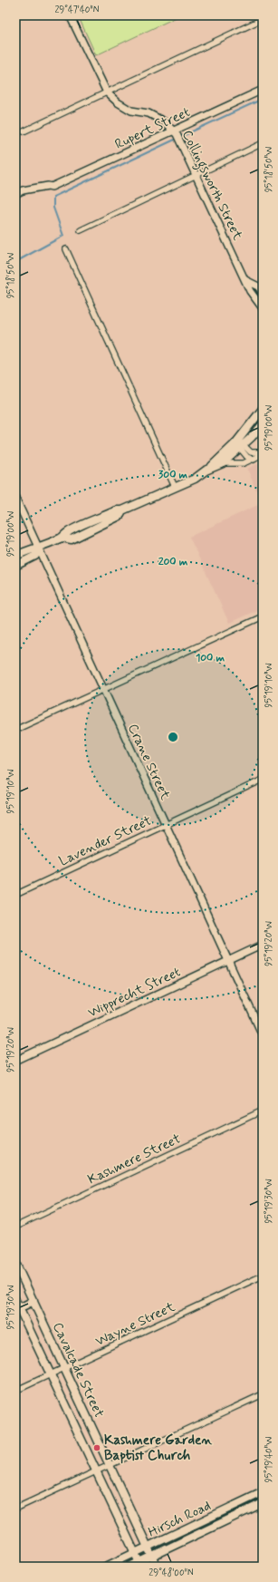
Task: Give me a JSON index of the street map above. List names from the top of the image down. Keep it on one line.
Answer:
{"streets":{"main road":["Cavalcade Street","Hirsch Road"],"street":["Rupert Street","Collingsworth Street","Crane Street","Lavender Street","Wipprecht Street","Kashmere Street","Wayne Street"]},"crossings":[["Rupert Street","Collingsworth Street"],["Crane Street","Lavender Street"],["Crane Street","Wipprecht Street"],["Wayne Street","Cavalcade Street"],["Cavalcade Street","Hirsch Road"]],"places":["Kashmere Garden Baptist Church"],"coordinates":["29°47'40\"N","95°18'50\"W","95°19'00\"W","95°19'10\"W","95°19'20\"W","95°19'30\"W","95°19'40\"W","29°48'00\"N"],"rings":["300 m","200 m","100 m"]}
